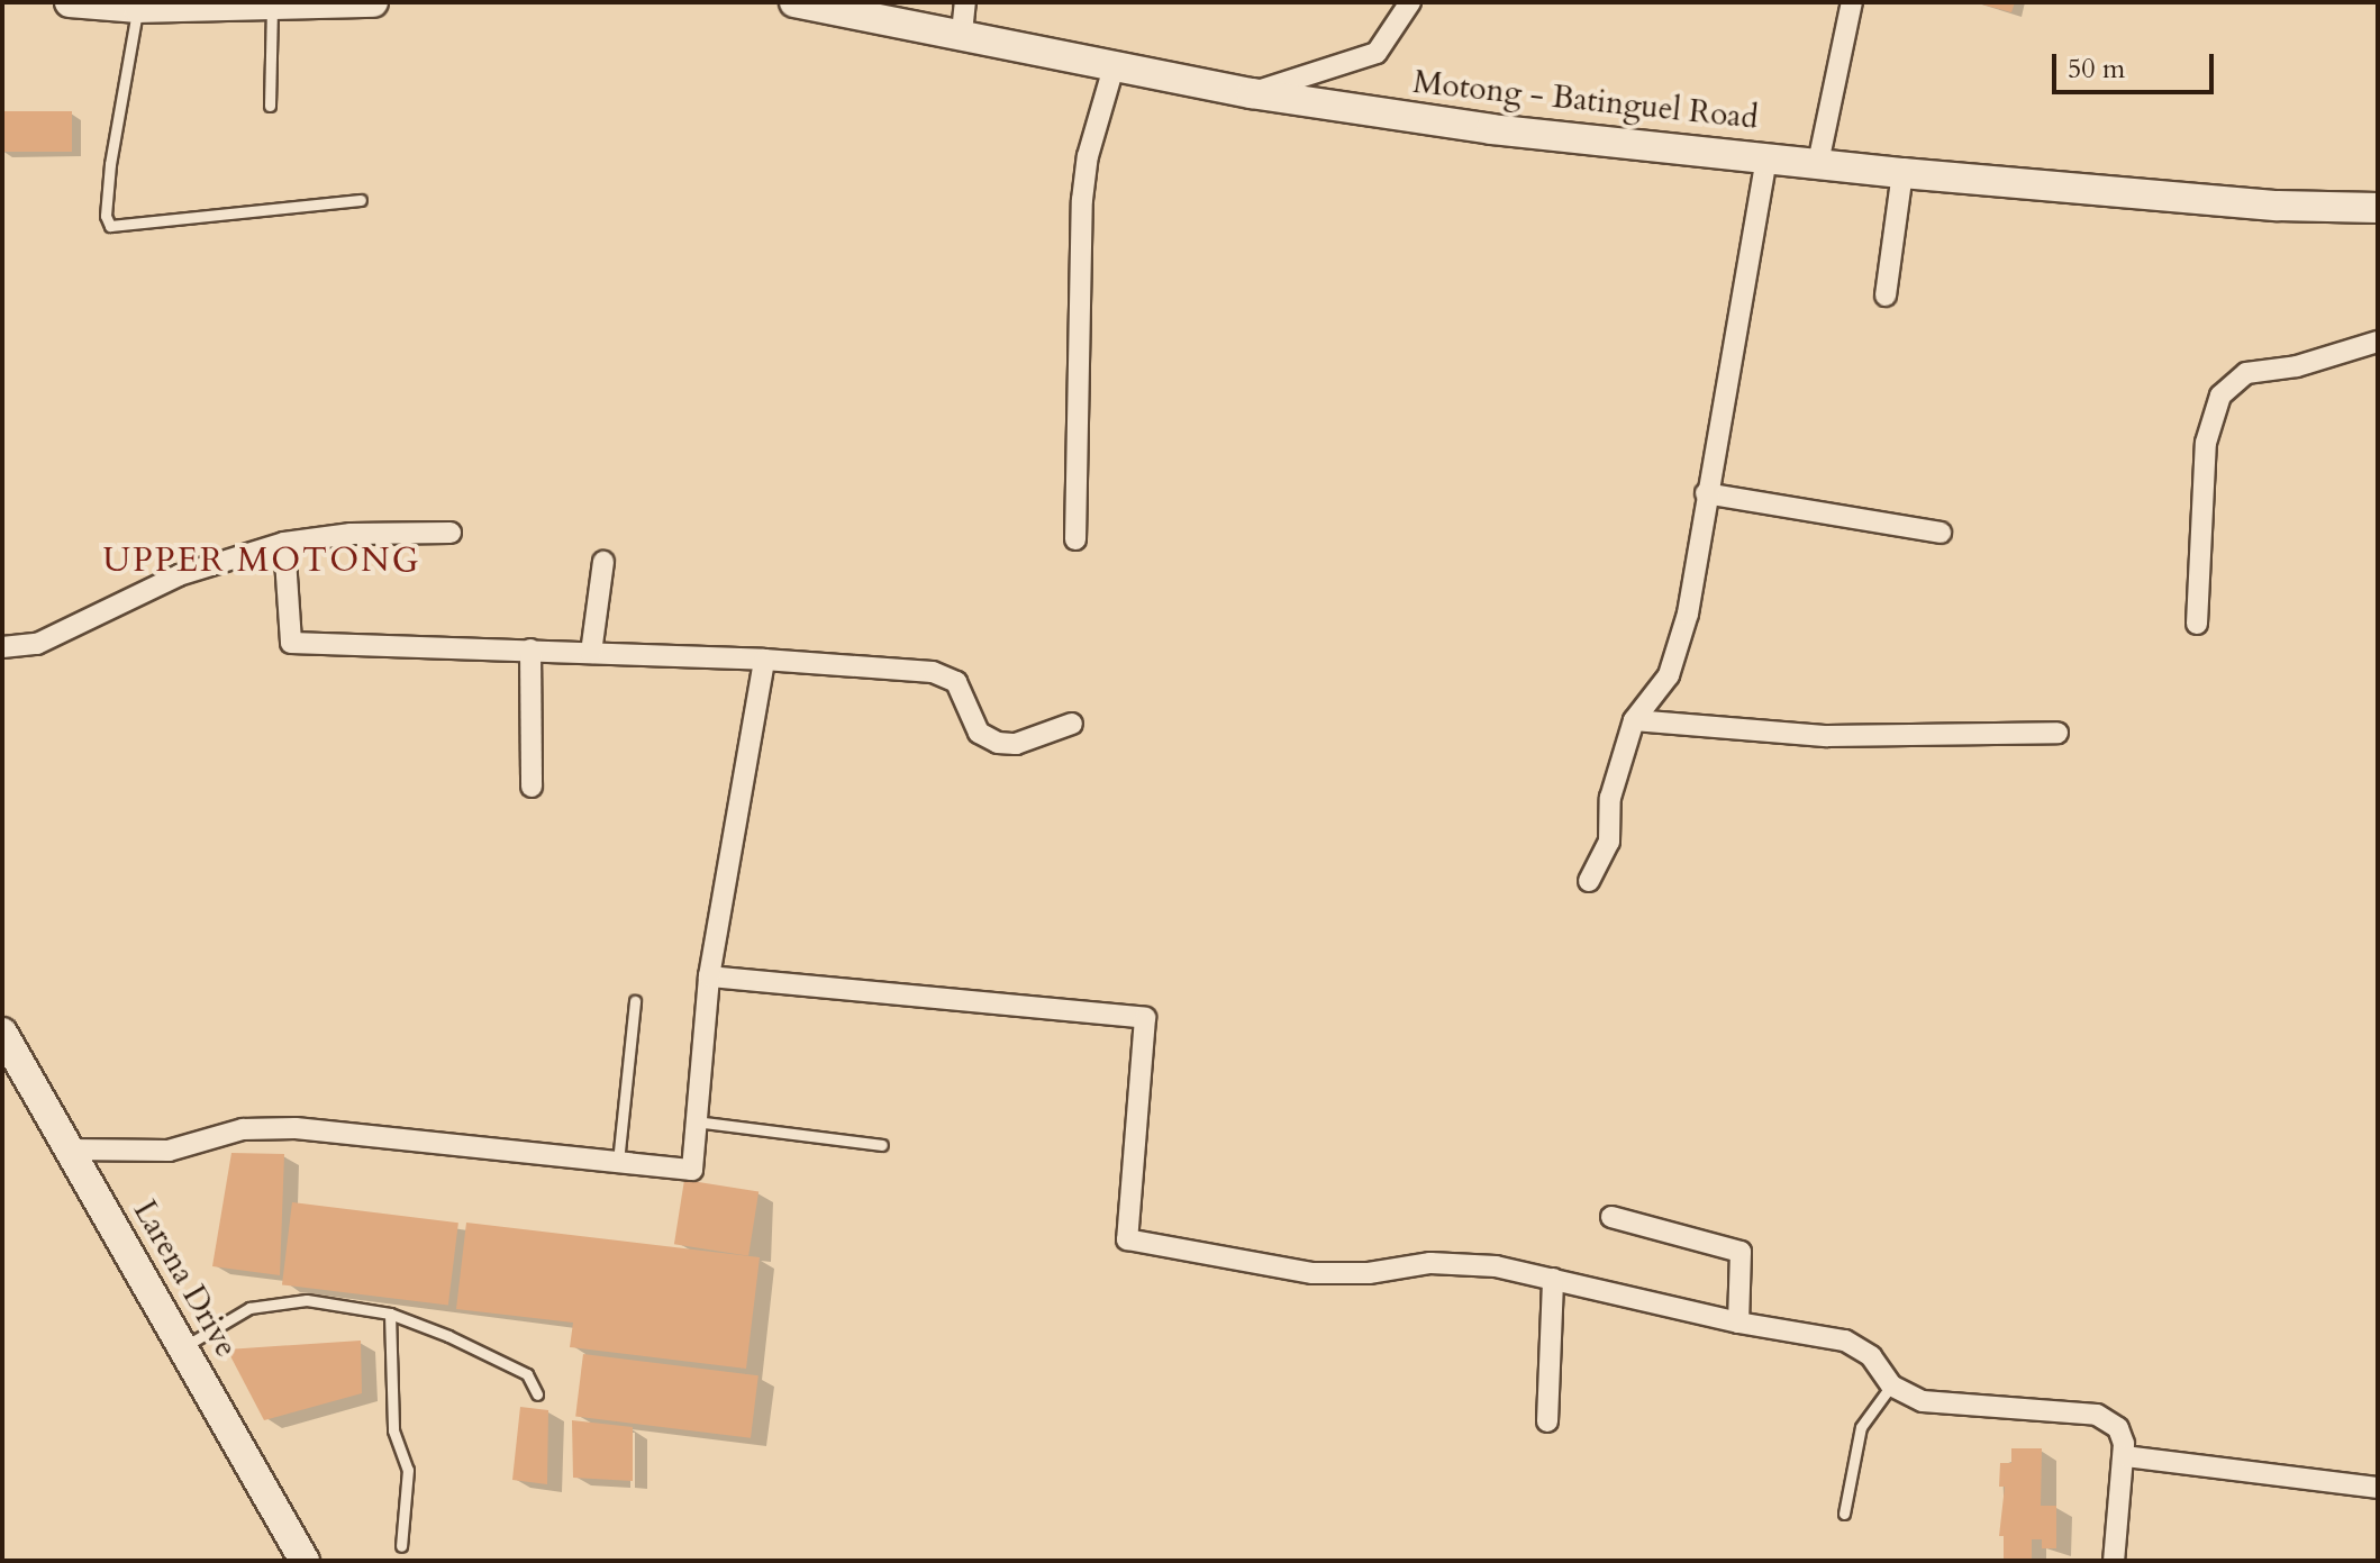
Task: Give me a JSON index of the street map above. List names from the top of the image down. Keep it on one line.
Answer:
{"streets":{"street":["Motong - Batinguel Road","Larena Drive"]},"districts":["UPPER MOTONG"],"scale_bar":"50 m"}
